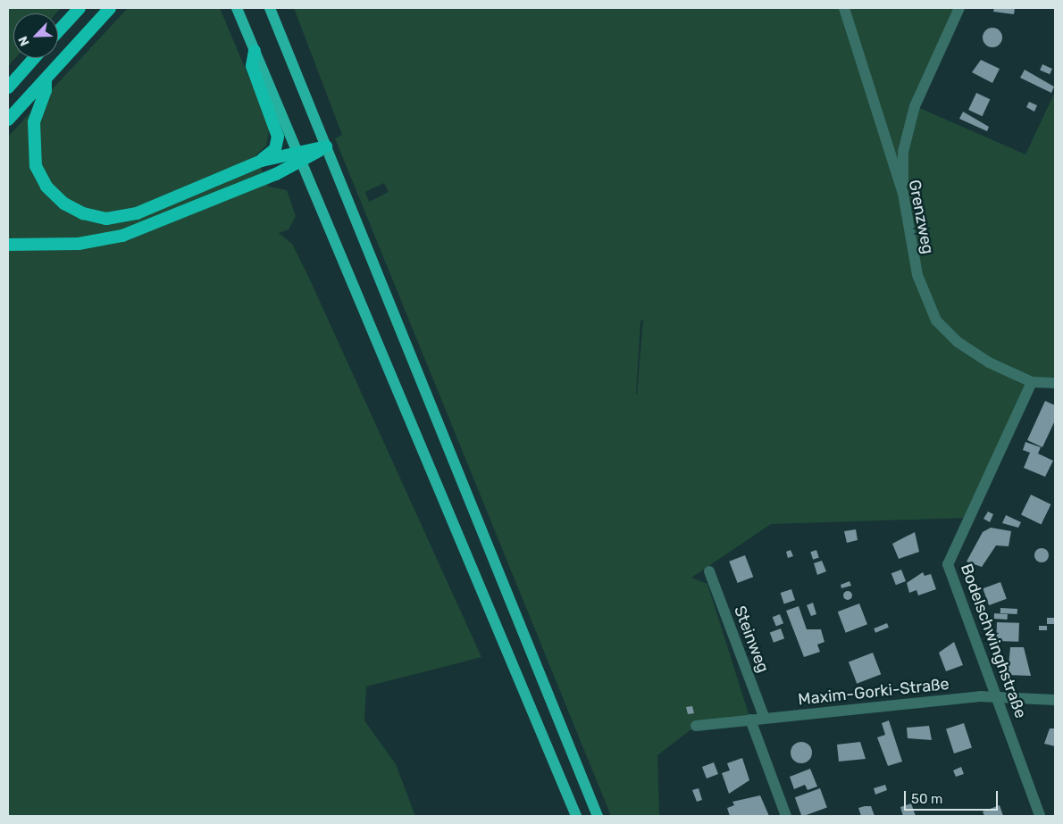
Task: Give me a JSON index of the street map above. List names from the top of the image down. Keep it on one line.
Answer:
{"streets":{"street":["Grenzweg","Steinweg","Bodelschwinghstraße","Maxim-Gorki-Straße"]},"crossings":[["Grenzweg","Bodelschwinghstraße"],["Steinweg","Maxim-Gorki-Straße"],["Bodelschwinghstraße","Maxim-Gorki-Straße"]],"scale_bar":"50 m","north":"bottom left"}
